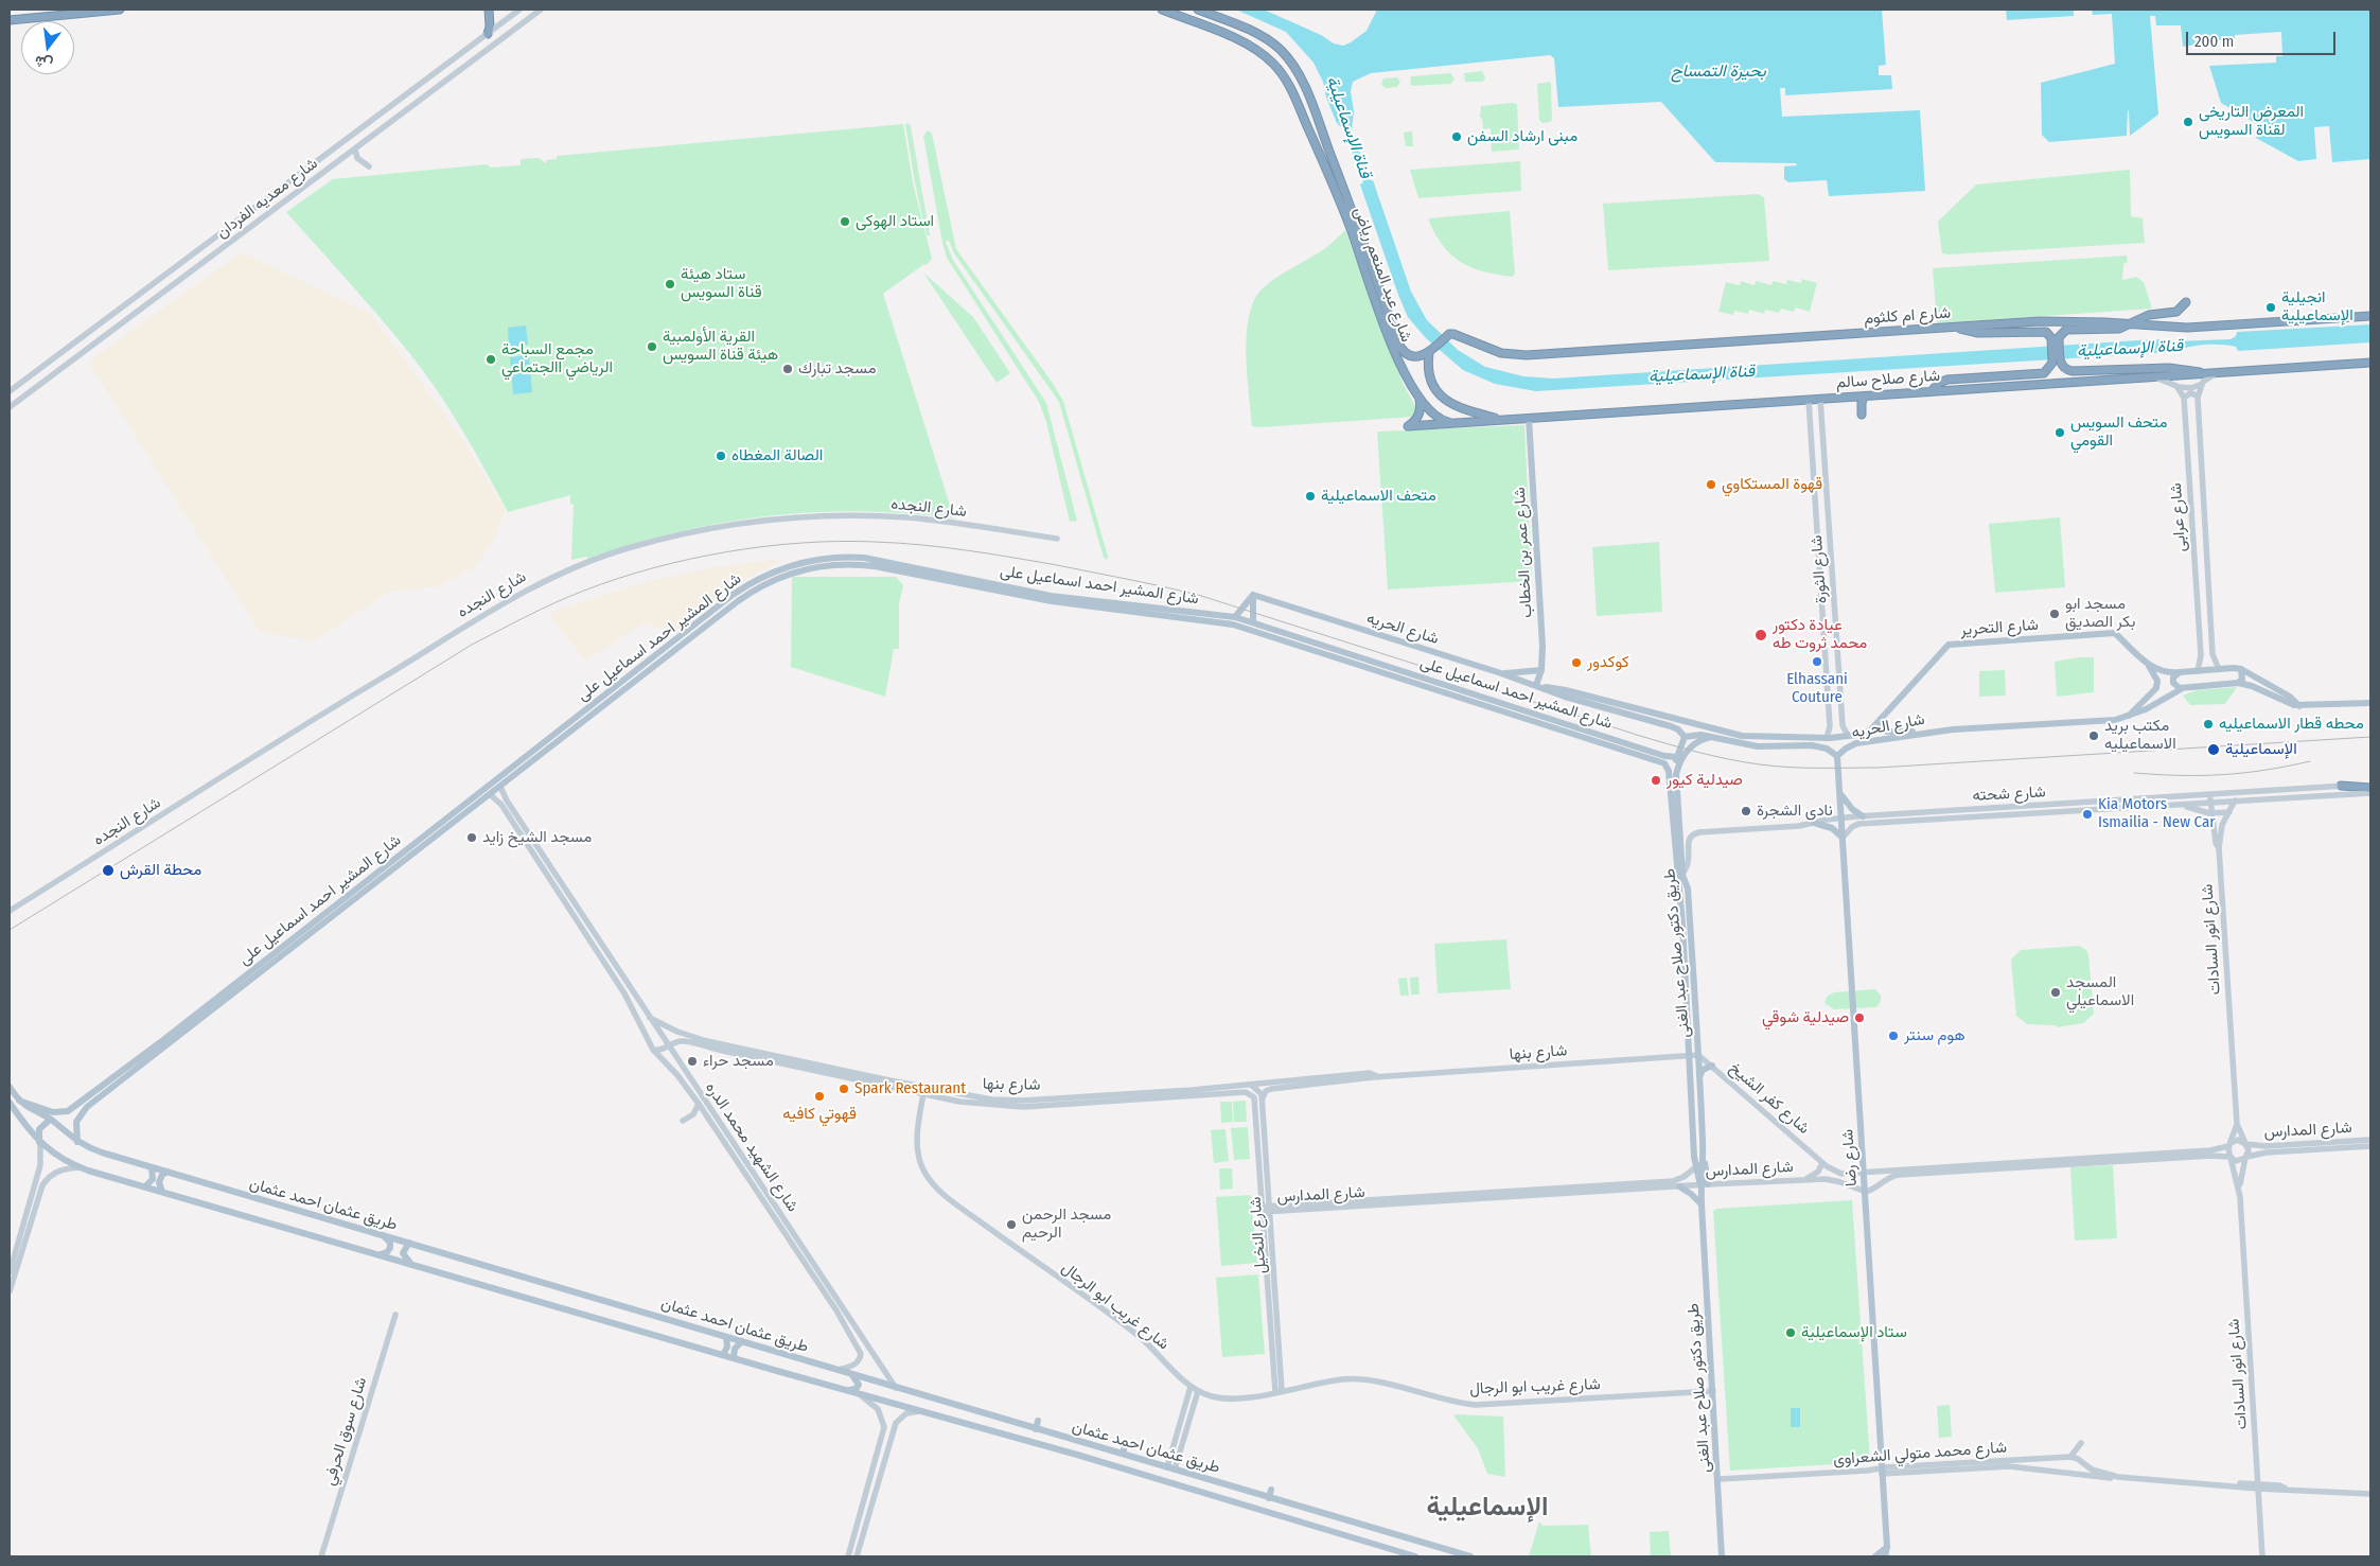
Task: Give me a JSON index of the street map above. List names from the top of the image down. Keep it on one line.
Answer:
{"streets":{"highway":["شارع عبد المنعم رياض","شارع ام كلثوم","شارع صلاح سالم"],"main road":["شارع معديه الفردان","شارع النجده","شارع عرابى","شارع عمر بن الخطاب","شارع الثورة","شارع المشير احمد اسماعيل على","شارع التحرير","شارع الحريه","شارع شحته","شارع انور السادات","طريق دكتور صلاح عبد الغنى","شارع بنها","شارع كفر الشيخ","شارع المدارس","شارع الشهيد محمد الدره","شارع رضا","طريق عثمان احمد عثمان","شارع النخيل","شارع غريب ابو الرجال","شارع سوق الحرفي","شارع محمد متولي الشعراوى"]},"crossings":[["شارع عبد المنعم رياض","شارع ام كلثوم"],["شارع عبد المنعم رياض","شارع صلاح سالم"],["شارع صلاح سالم","شارع عمر بن الخطاب"],["شارع صلاح سالم","شارع الثورة"],["شارع عمر بن الخطاب","شارع الحريه"],["شارع الثورة","شارع الحريه"],["شارع المشير احمد اسماعيل على","طريق دكتور صلاح عبد الغنى"],["شارع المشير احمد اسماعيل على","شارع الشهيد محمد الدره"],["شارع المشير احمد اسماعيل على","طريق عثمان احمد عثمان"],["شارع التحرير","شارع الحريه"],["شارع الحريه","طريق دكتور صلاح عبد الغنى"],["شارع الحريه","شارع رضا"],["شارع شحته","شارع انور السادات"],["شارع شحته","طريق دكتور صلاح عبد الغنى"],["شارع شحته","شارع رضا"],["شارع انور السادات","شارع المدارس"],["شارع انور السادات","شارع محمد متولي الشعراوى"],["طريق دكتور صلاح عبد الغنى","شارع بنها"],["طريق دكتور صلاح عبد الغنى","شارع كفر الشيخ"],["طريق دكتور صلاح عبد الغنى","شارع المدارس"],["طريق دكتور صلاح عبد الغنى","شارع غريب ابو الرجال"],["طريق دكتور صلاح عبد الغنى","شارع محمد متولي الشعراوى"],["شارع بنها","شارع كفر الشيخ"],["شارع بنها","شارع الشهيد محمد الدره"],["شارع بنها","شارع النخيل"],["شارع بنها","شارع غريب ابو الرجال"],["شارع المدارس","شارع رضا"],["شارع المدارس","شارع النخيل"],["شارع الشهيد محمد الدره","طريق عثمان احمد عثمان"],["شارع رضا","شارع محمد متولي الشعراوى"],["شارع النخيل","شارع غريب ابو الرجال"]],"districts":["الإسماعيلية"],"water":["بحيرة التمساح","قناة الإسماعيلية"],"places":["المعرض التاريخى لقناة السويس","مبنى ارشاد السفن","استاد الهوكى","ستاد هيئة قناة السويس","انجيلية الإسماعيلية","القرية الأولمبية هيئة قناة السويس","مجمع السباحة الرياضي االجتماعي","مسجد تبارك","متحف السويس القومي","الصالة المغطاه","قهوة المستكاوي","متحف الاسماعيلية","مسجد ابو بكر الصديق","عيادة دكتور محمد ثروت طه","Elhassani Couture","كوكدور","محطه قطار الاسماعيليه","مكتب بريد الاسماعيليه","الإسماعيلية","صيدلية كيور","نادى الشجرة","Kia Motors Ismailia - New Car","مسجد الشيخ زايد","محطة القرش","المسجد الاسماعيلي","صيدلية شوقي","هوم سنتر","مسجد حراء","Spark Restaurant","قهوتي كافيه","مسجد الرحمن الرحيم","ستاد الإسماعيلية"],"scale_bar":"200 m","north":"bottom"}
